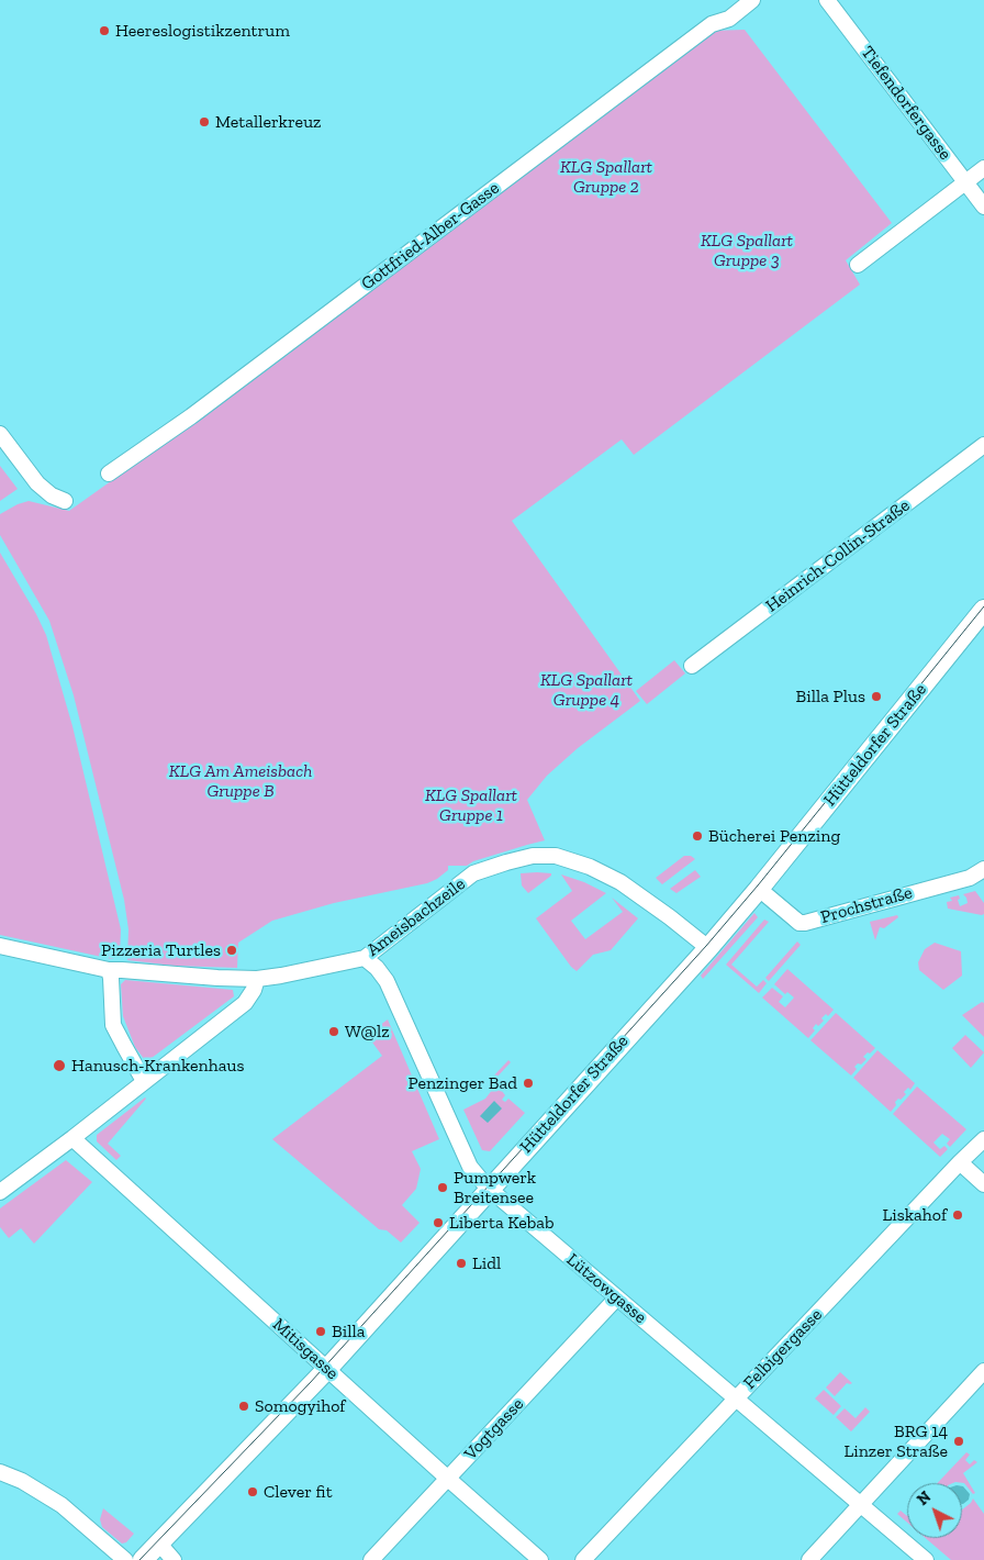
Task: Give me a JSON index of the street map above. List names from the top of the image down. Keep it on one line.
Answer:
{"streets":{"main road":["Hütteldorfer Straße"],"street":["Tiefendorfergasse","Gottfried-Alber-Gasse","Heinrich-Collin-Straße","Prochstraße","Ameisbachzeile","Lützowgasse","Mitisgasse","Felbigergasse","Vogtgasse"]},"crossings":[["Hütteldorfer Straße","Prochstraße"],["Hütteldorfer Straße","Ameisbachzeile"],["Hütteldorfer Straße","Lützowgasse"],["Hütteldorfer Straße","Mitisgasse"],["Ameisbachzeile","Lützowgasse"],["Lützowgasse","Felbigergasse"],["Lützowgasse","Vogtgasse"],["Mitisgasse","Vogtgasse"]],"parks":["KLG Spallart Gruppe 2","KLG Spallart Gruppe 3","KLG Spallart Gruppe 4","KLG Am Ameisbach Gruppe B","KLG Spallart Gruppe 1"],"places":["Heereslogistikzentrum","Metallerkreuz","Billa Plus","Bücherei Penzing","Pizzeria Turtles","W@lz","Hanusch-Krankenhaus","Penzinger Bad","Pumpwerk Breitensee","Liskahof","Liberta Kebab","Lidl","Billa","Somogyihof","BRG 14 Linzer Straße","Clever fit"],"north":"top left"}
